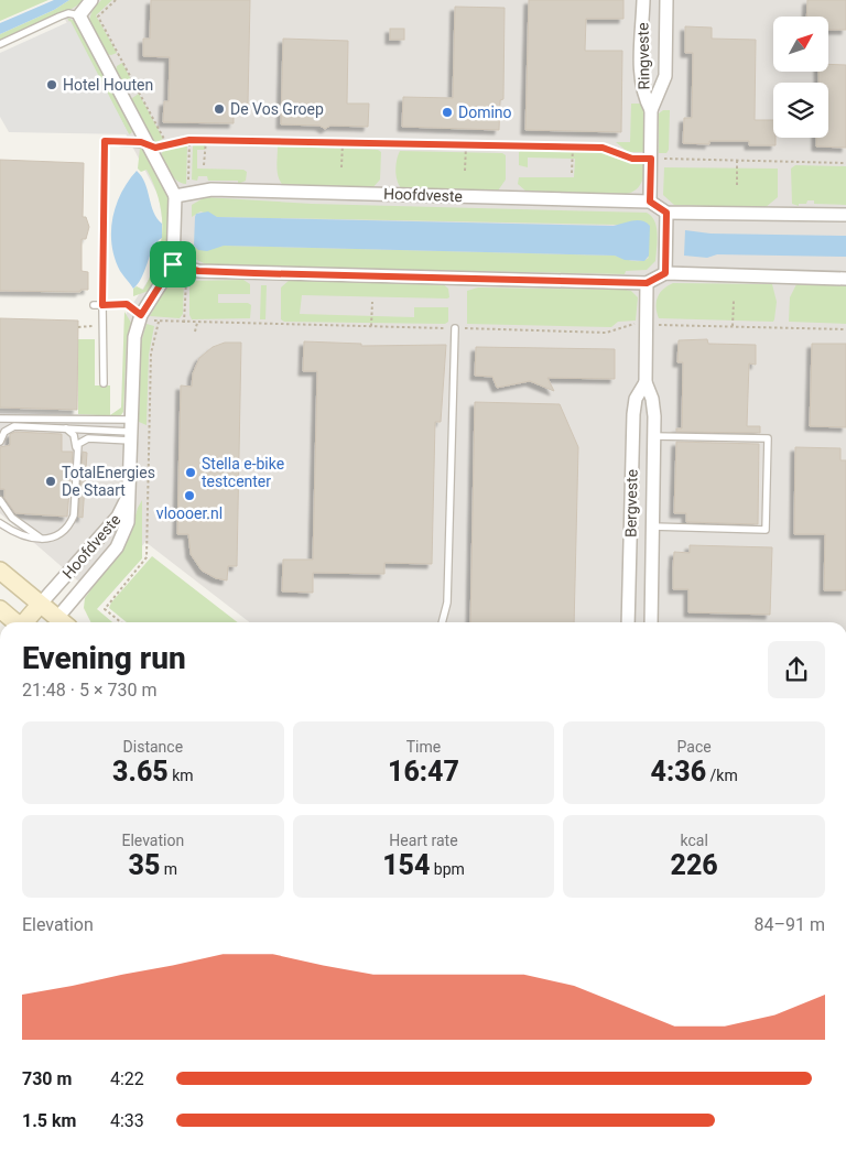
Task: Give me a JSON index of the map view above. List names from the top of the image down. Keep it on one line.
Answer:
{"streets":{"street":["Ringveste","Hoofdveste","Bergveste"]},"crossings":[["Ringveste","Hoofdveste"]],"places":["Hotel Houten","De Vos Groep","Domino","Stella e-bike testcenter","TotalEnergies De Staart","vloooer.nl"],"north":"top right","page":{"heading":["Evening run","21:48 · 5 × 730 m"],"stats":[["Distance","3.65 km"],["Time","16:47"],["Pace","4:36 /km"],["Elevation","35 m"],["Heart rate","154 bpm"],["kcal","226"]],"chart":["Elevation","84–91 m"],"list":[{"name":"730 m","note":"4:22"},{"name":"1.5 km","note":"4:33"}]}}
